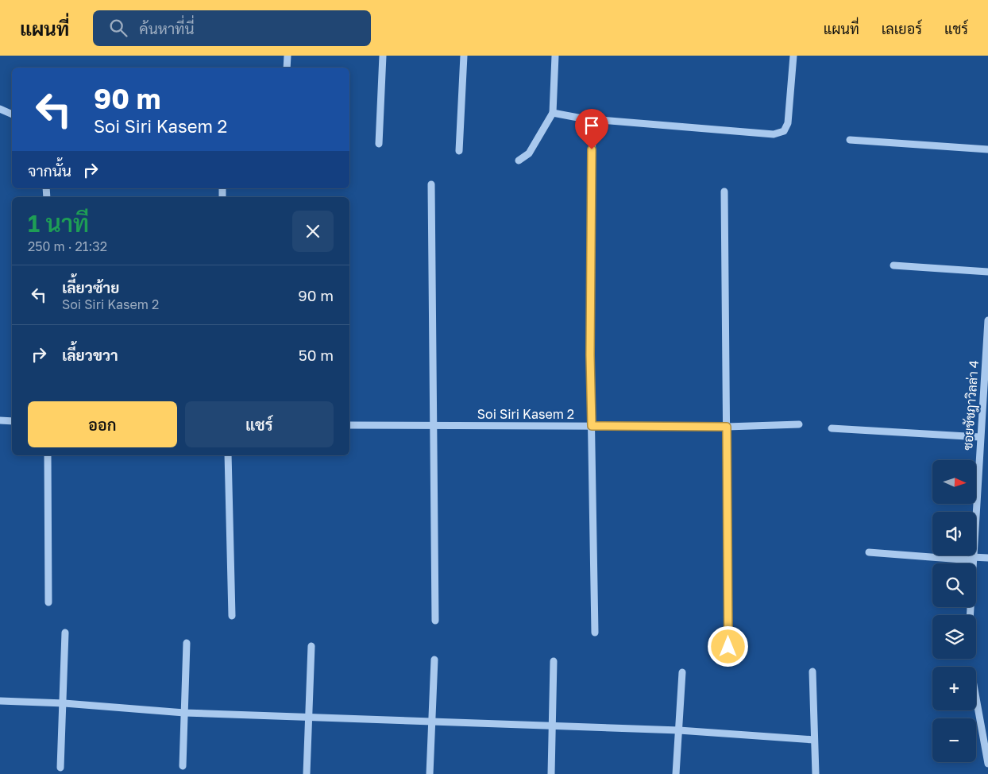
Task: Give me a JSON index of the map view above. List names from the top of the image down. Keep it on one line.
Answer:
{"streets":{"street":["ซอยชัชฎาวิลล่า 4","Soi Siri Kasem 2"]},"north":"right","page":{"header":"แผนที่","search":"ค้นหาที่นี่","nav":["แผนที่","เลเยอร์","แชร์"],"turn":["90 m","Soi Siri Kasem 2"],"then":"จากนั้น","heading":["1 นาที","250 m · 21:32"],"list":[{"name":"เลี้ยวซ้าย","note":"Soi Siri Kasem 2","value":"90 m"},{"name":"เลี้ยวขวา","value":"50 m"}],"buttons":["ออก","แชร์"],"map_buttons":["+","−"]}}
